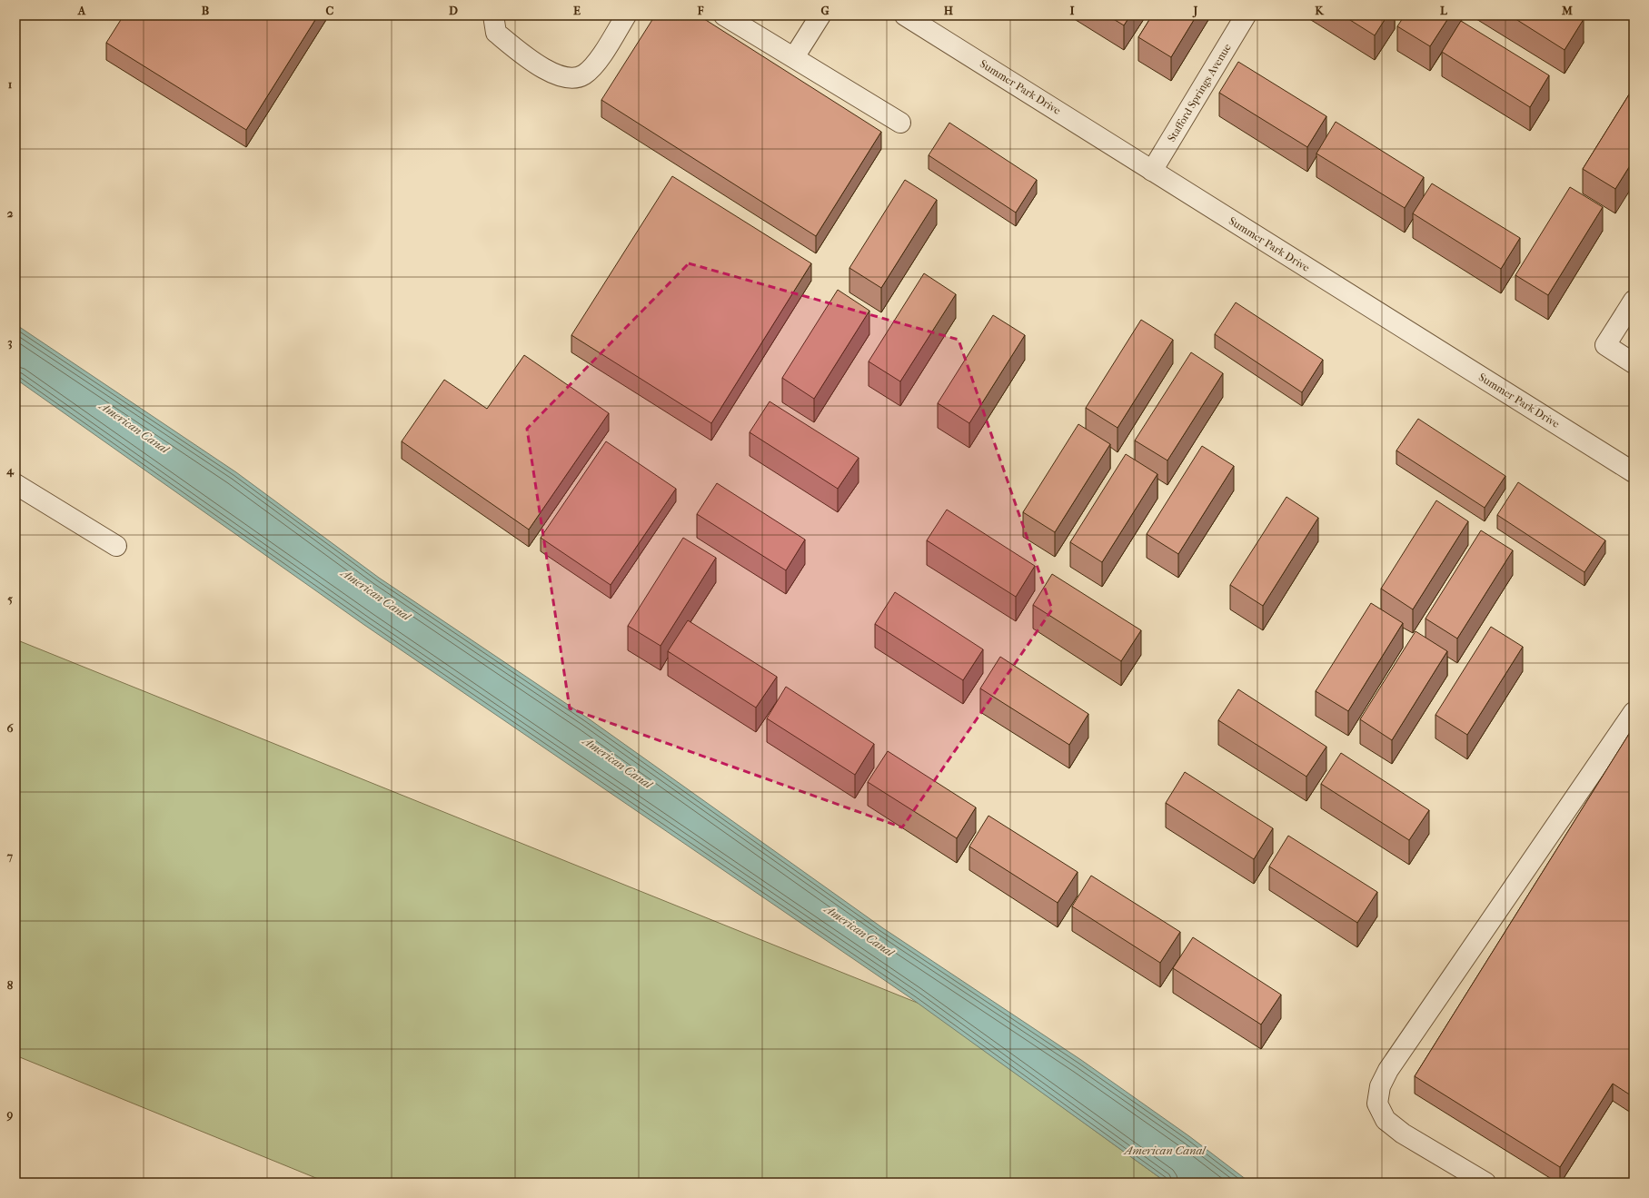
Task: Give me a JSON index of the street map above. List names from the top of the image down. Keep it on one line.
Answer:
{"streets":{"street":["Summer Park Drive","Stafford Springs Avenue"]},"crossings":[["Summer Park Drive","Stafford Springs Avenue"]],"water":["American Canal"],"grid":{"columns":["A","B","C","D","E","F","G","H","I","J","K","L","M"],"rows":["1","2","3","4","5","6","7","8","9"]}}
